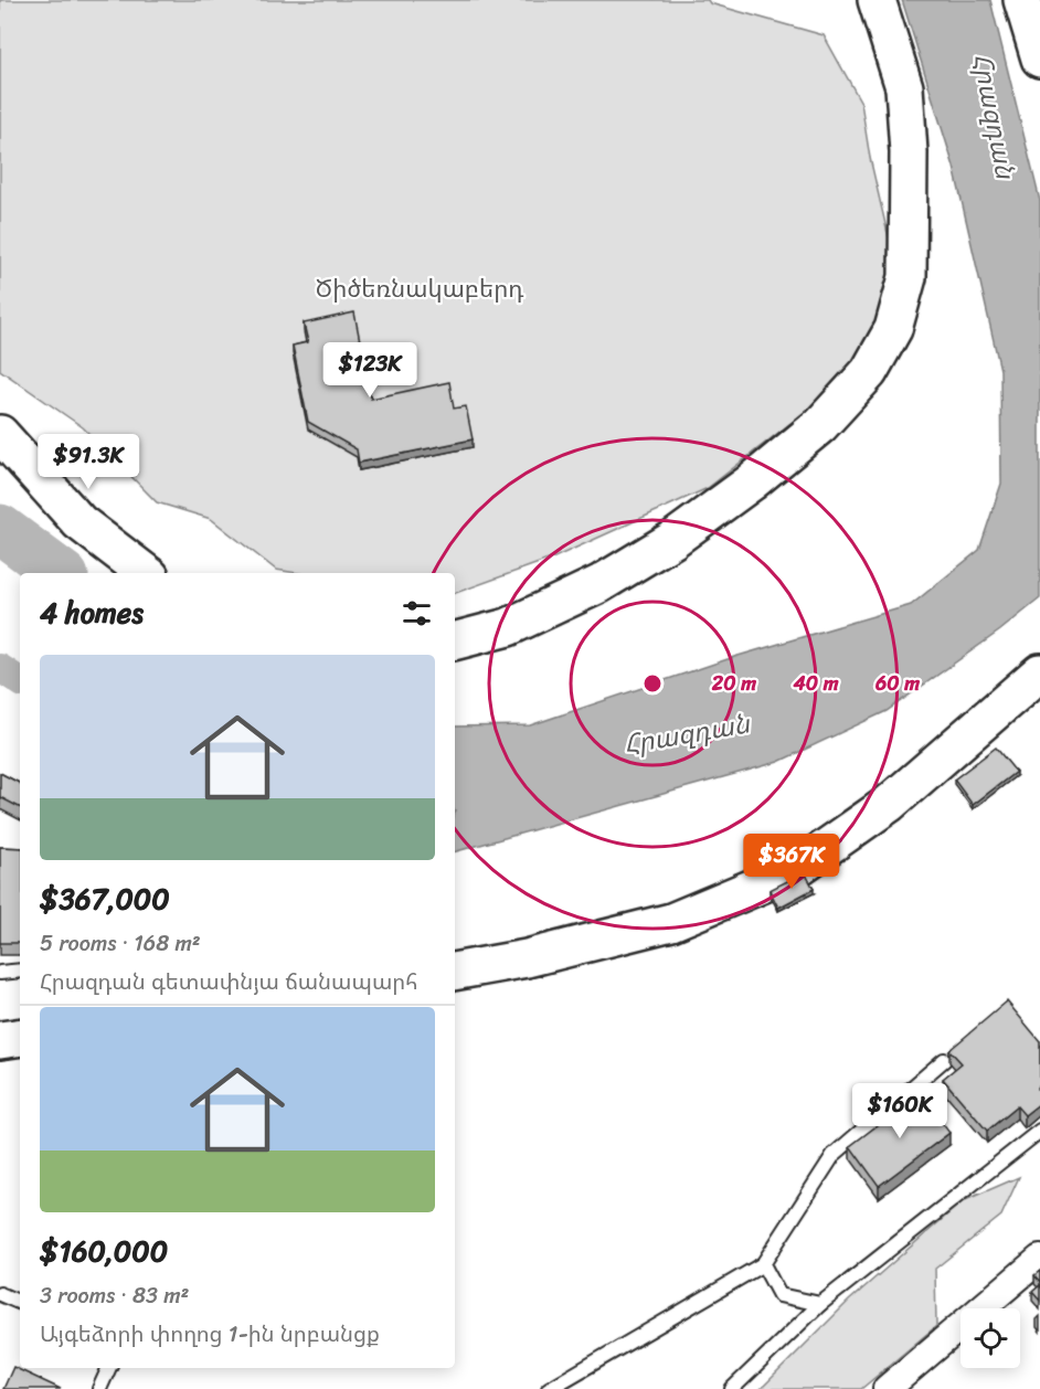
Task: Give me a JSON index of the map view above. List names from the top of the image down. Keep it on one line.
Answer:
{"water":["Հրազդան"],"parks":["Ծիծեռնակաբերդ"],"page":{"price":["$123K","$91.3K","$367K","$160K"],"heading":"4 homes","list":[{"name":"$367,000","note":"5 rooms · 168 m² · Հրազդան գետափնյա ճանապարհ"},{"name":"$160,000","note":"3 rooms · 83 m² · Այգեձորի փողոց 1-ին նրբանցք"}]},"rings":["20 m","40 m","60 m"]}
